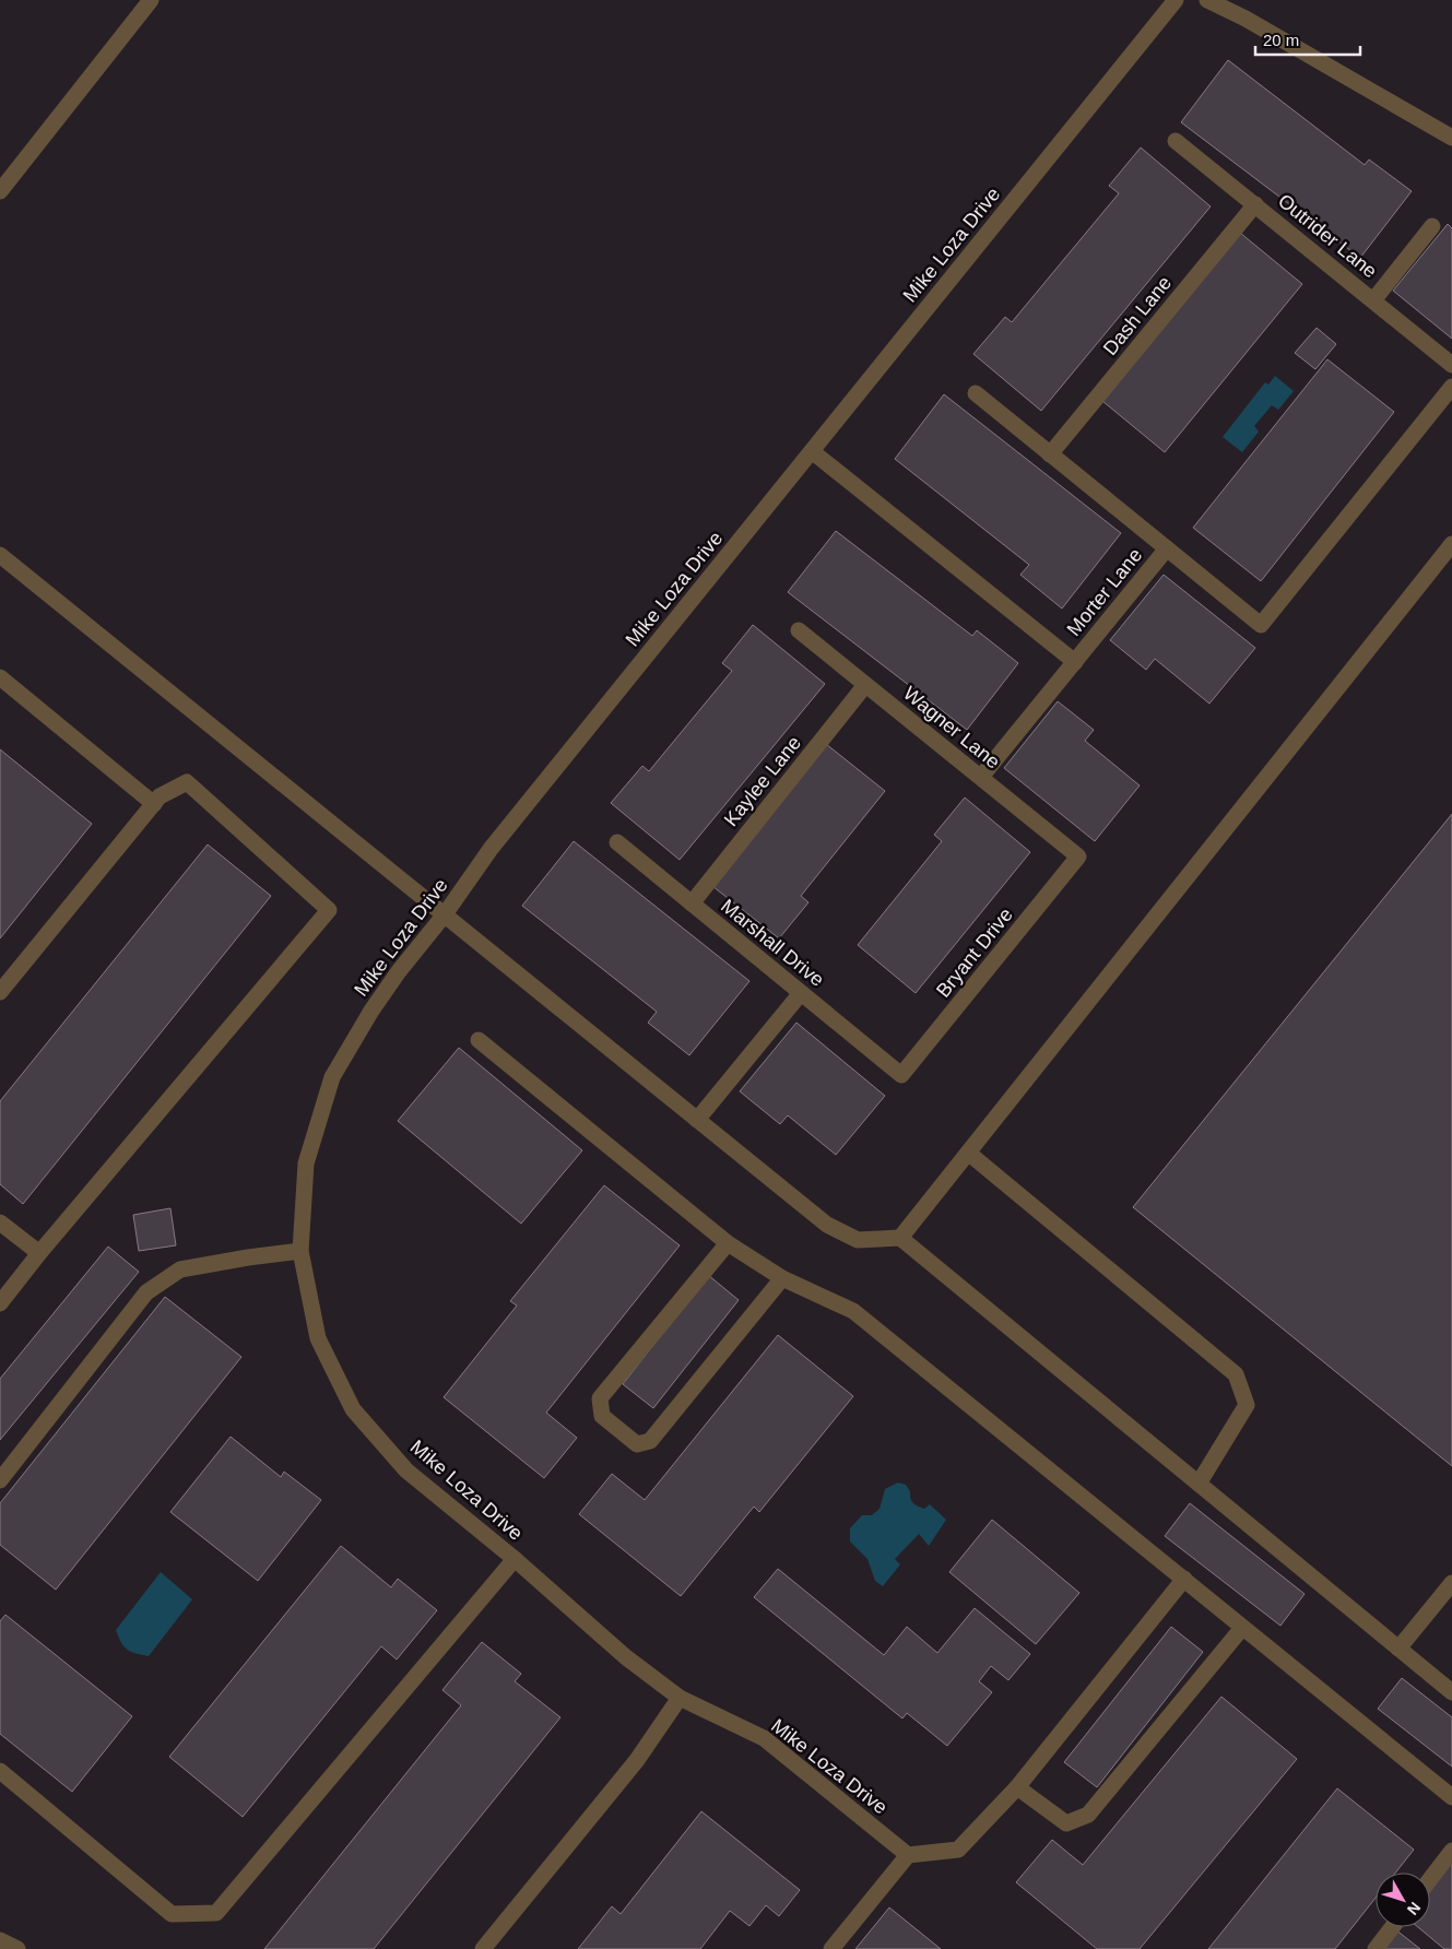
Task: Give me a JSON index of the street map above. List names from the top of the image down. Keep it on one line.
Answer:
{"streets":{"street":["Outrider Lane","Mike Loza Drive","Dash Lane","Morter Lane","Wagner Lane","Kaylee Lane","Marshall Drive","Bryant Drive"]},"crossings":[["Outrider Lane","Dash Lane"],["Dash Lane","Morter Lane"],["Morter Lane","Wagner Lane"],["Wagner Lane","Kaylee Lane"],["Wagner Lane","Bryant Drive"],["Kaylee Lane","Marshall Drive"],["Marshall Drive","Bryant Drive"]],"scale_bar":"20 m","north":"bottom right"}
